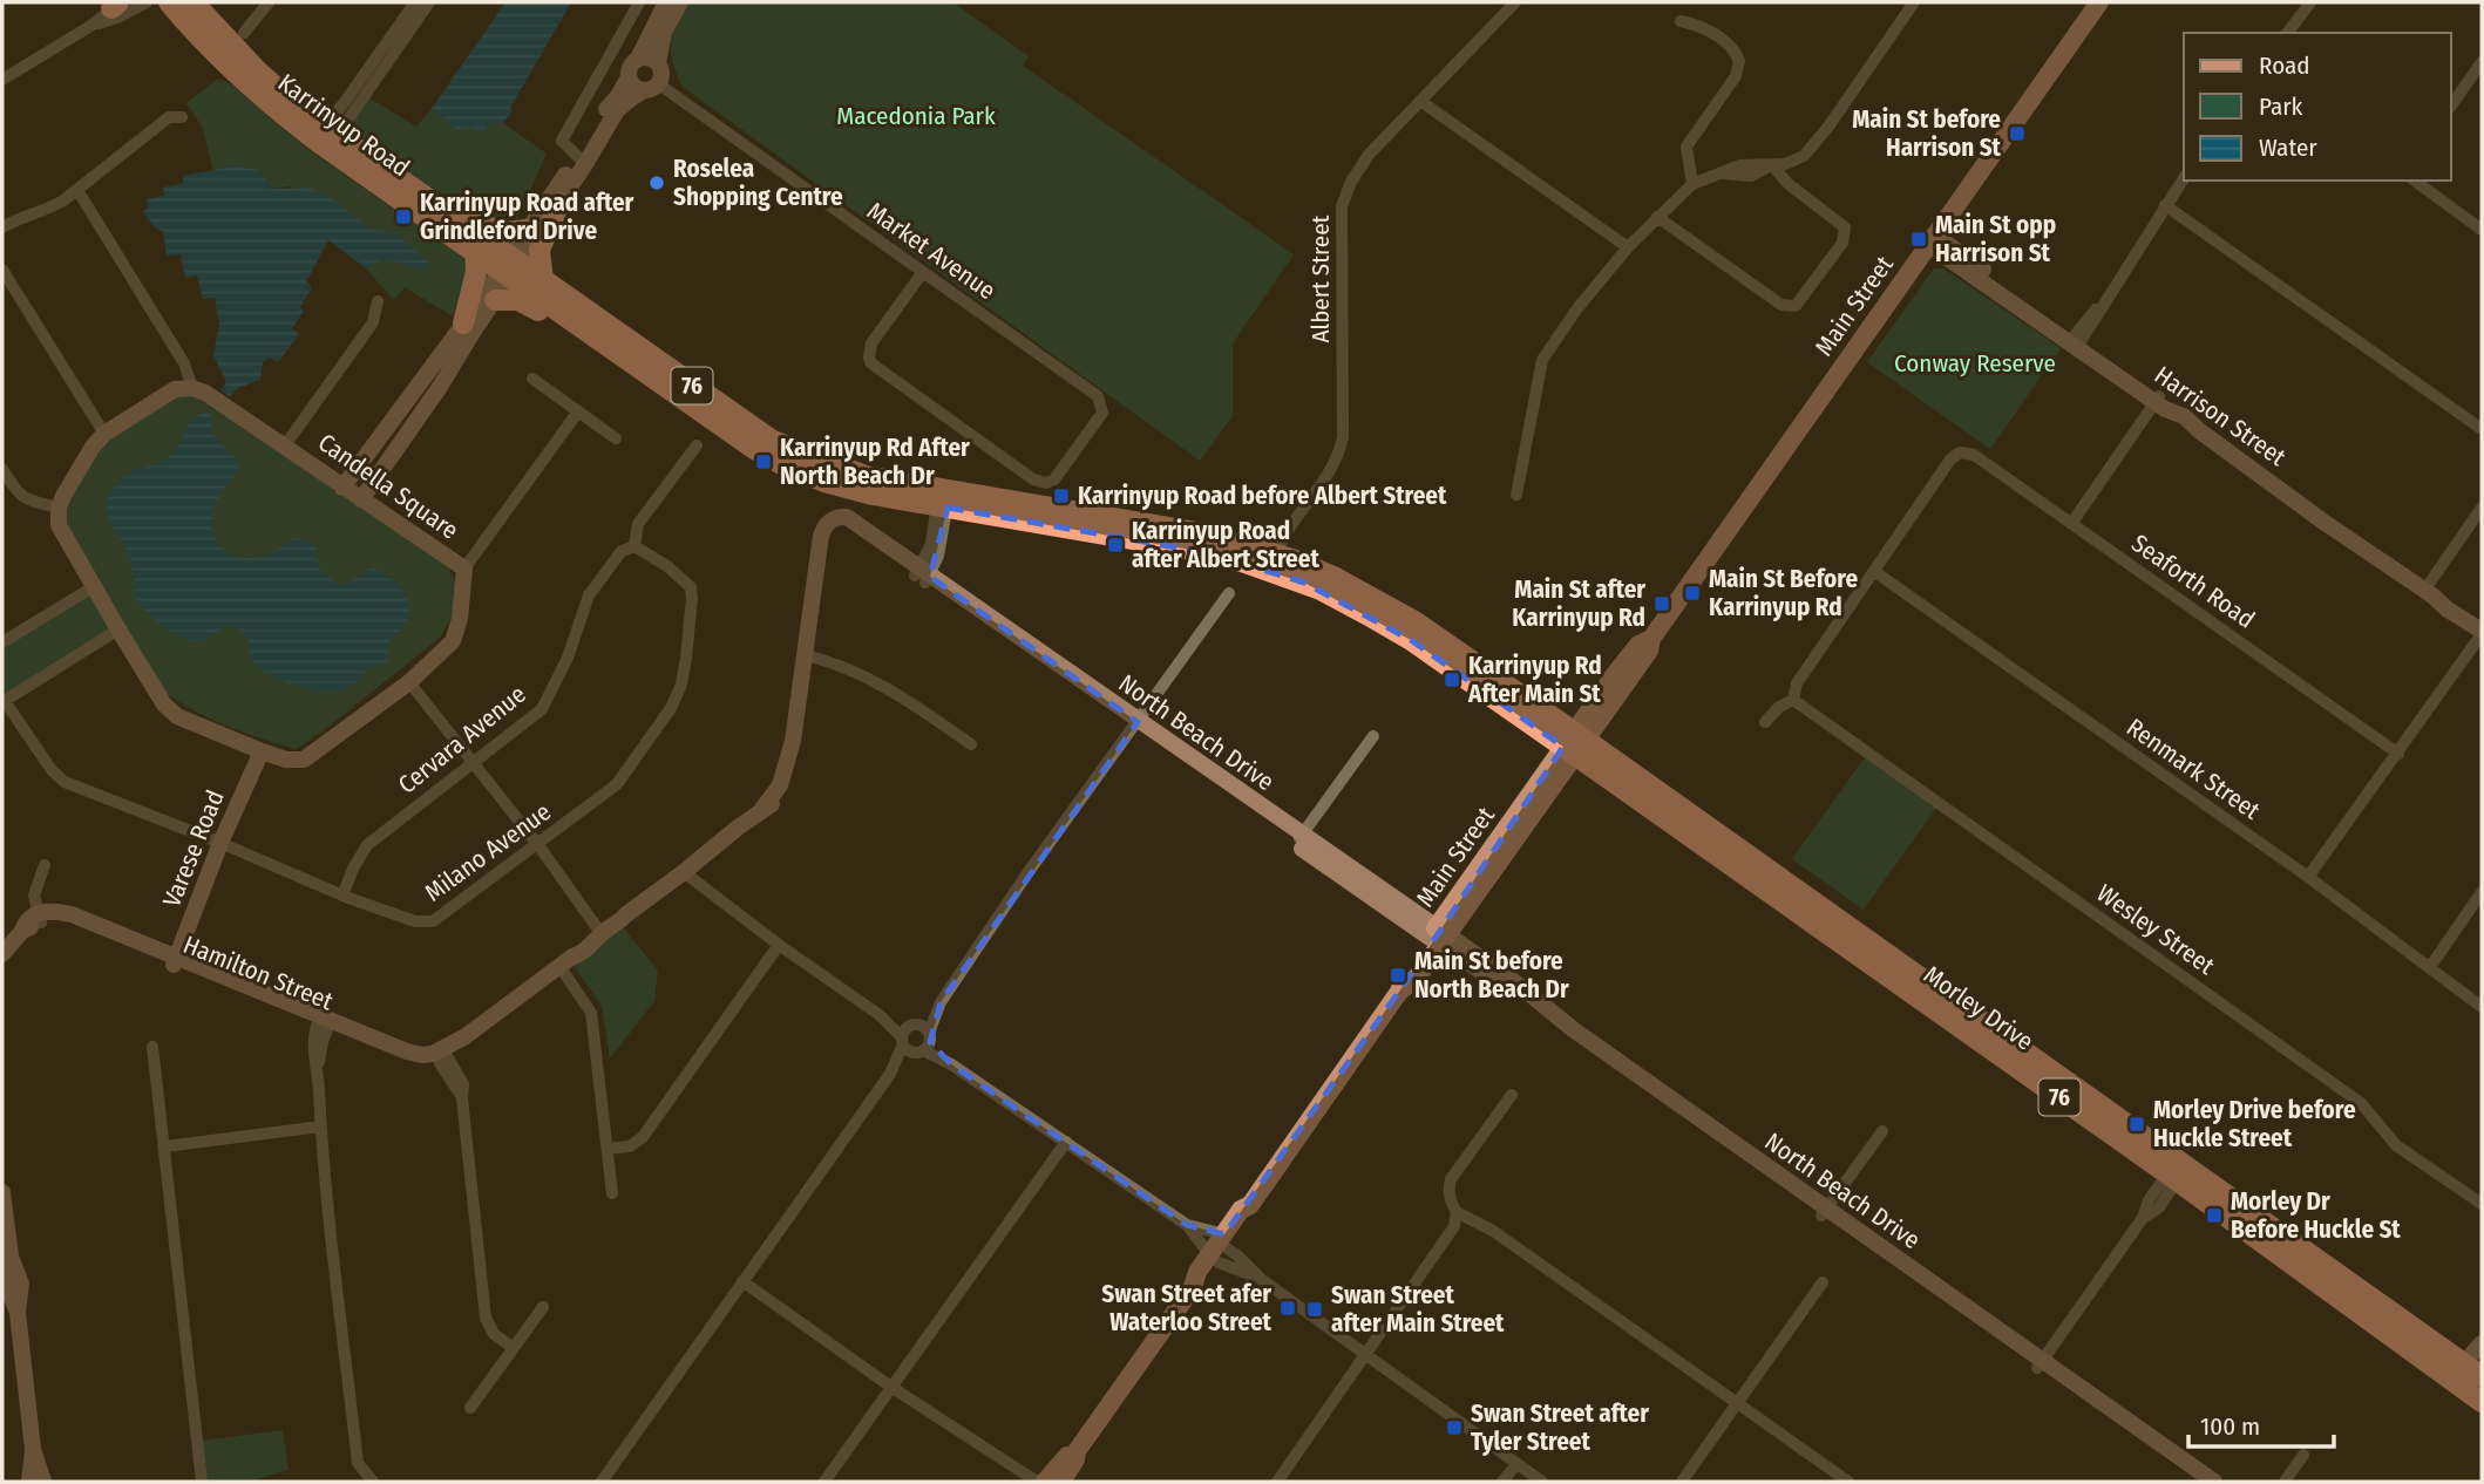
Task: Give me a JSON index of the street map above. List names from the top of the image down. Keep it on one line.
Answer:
{"streets":{"highway":["Karrinyup Road","76","Morley Drive"],"main road":["Main Street"],"street":["Market Avenue","Albert Street","Harrison Street","Candella Square","Seaforth Road","North Beach Drive","Cervara Avenue","Renmark Street","Varese Road","Milano Avenue","Wesley Street","Hamilton Street"]},"crossings":[["Karrinyup Road","Albert Street"],["Karrinyup Road","Main Street"],["Karrinyup Road","Morley Drive"],["Main Street","Harrison Street"],["Main Street","North Beach Drive"],["Main Street","Morley Drive"],["Candella Square","Varese Road"],["Seaforth Road","Renmark Street"],["Cervara Avenue","Milano Avenue"],["Varese Road","Milano Avenue"],["Varese Road","Hamilton Street"]],"parks":["Macedonia Park","Conway Reserve"],"places":{"transit":["Main St before Harrison St","Karrinyup Road after Grindleford Drive","Main St opp Harrison St","Karrinyup Rd After North Beach Dr","Karrinyup Road before Albert Street","Karrinyup Road after Albert Street","Main St Before Karrinyup Rd","Main St after Karrinyup Rd","Karrinyup Rd After Main St","Main St before North Beach Dr","Morley Drive before Huckle Street","Morley Dr Before Huckle St","Swan Street afer Waterloo Street","Swan Street after Main Street","Swan Street after Tyler Street"],"other":["Roselea Shopping Centre"]},"legend":["Road","Park","Water"],"scale_bar":"100 m"}
